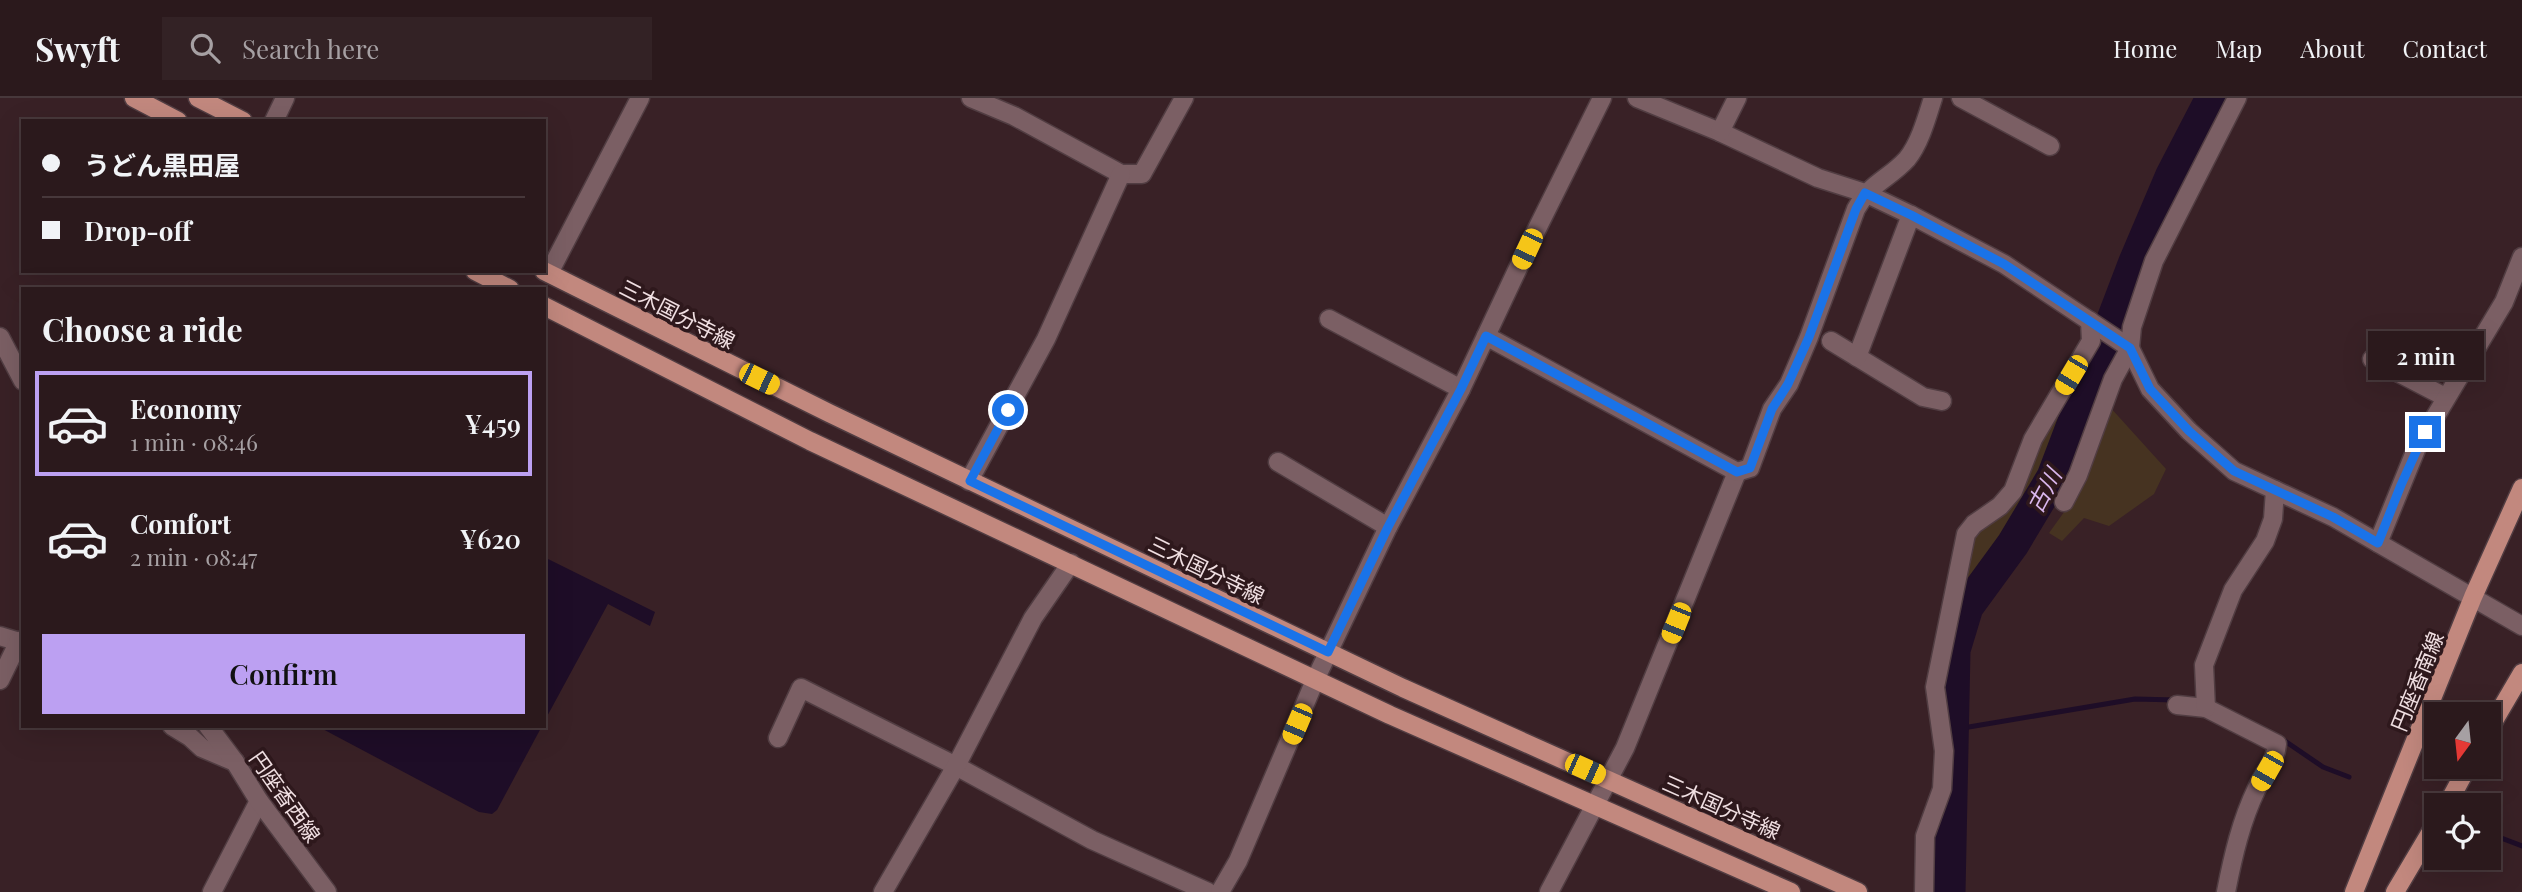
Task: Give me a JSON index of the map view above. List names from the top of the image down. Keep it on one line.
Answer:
{"streets":{"main road":["三木国分寺線","円座香南線"],"street":["円座香西線"]},"water":["古川"],"north":"bottom","page":{"header":"Swyft","search":"Search here","nav":["Home","Map","About","Contact"],"banner":["うどん黒田屋","Drop-off"],"heading":"Choose a ride","bubble":"2 min","list":[{"name":"Economy","note":"1 min · 08:46","value":"¥459"},{"name":"Comfort","note":"2 min · 08:47","value":"¥620"}],"buttons":"Confirm"}}
